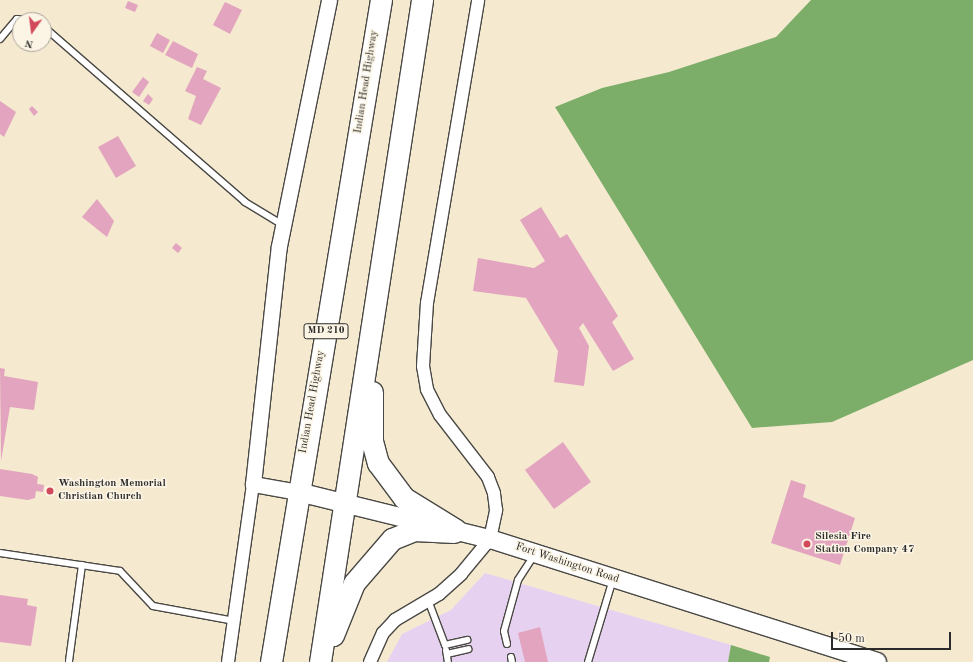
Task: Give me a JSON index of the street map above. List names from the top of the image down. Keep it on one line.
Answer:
{"streets":{"highway":["Indian Head Highway","MD 210"],"main road":["Fort Washington Road"]},"crossings":[["Indian Head Highway","Fort Washington Road"]],"places":["Washington Memorial Christian Church","Silesia Fire Station Company 47"],"scale_bar":"50 m","north":"bottom"}
